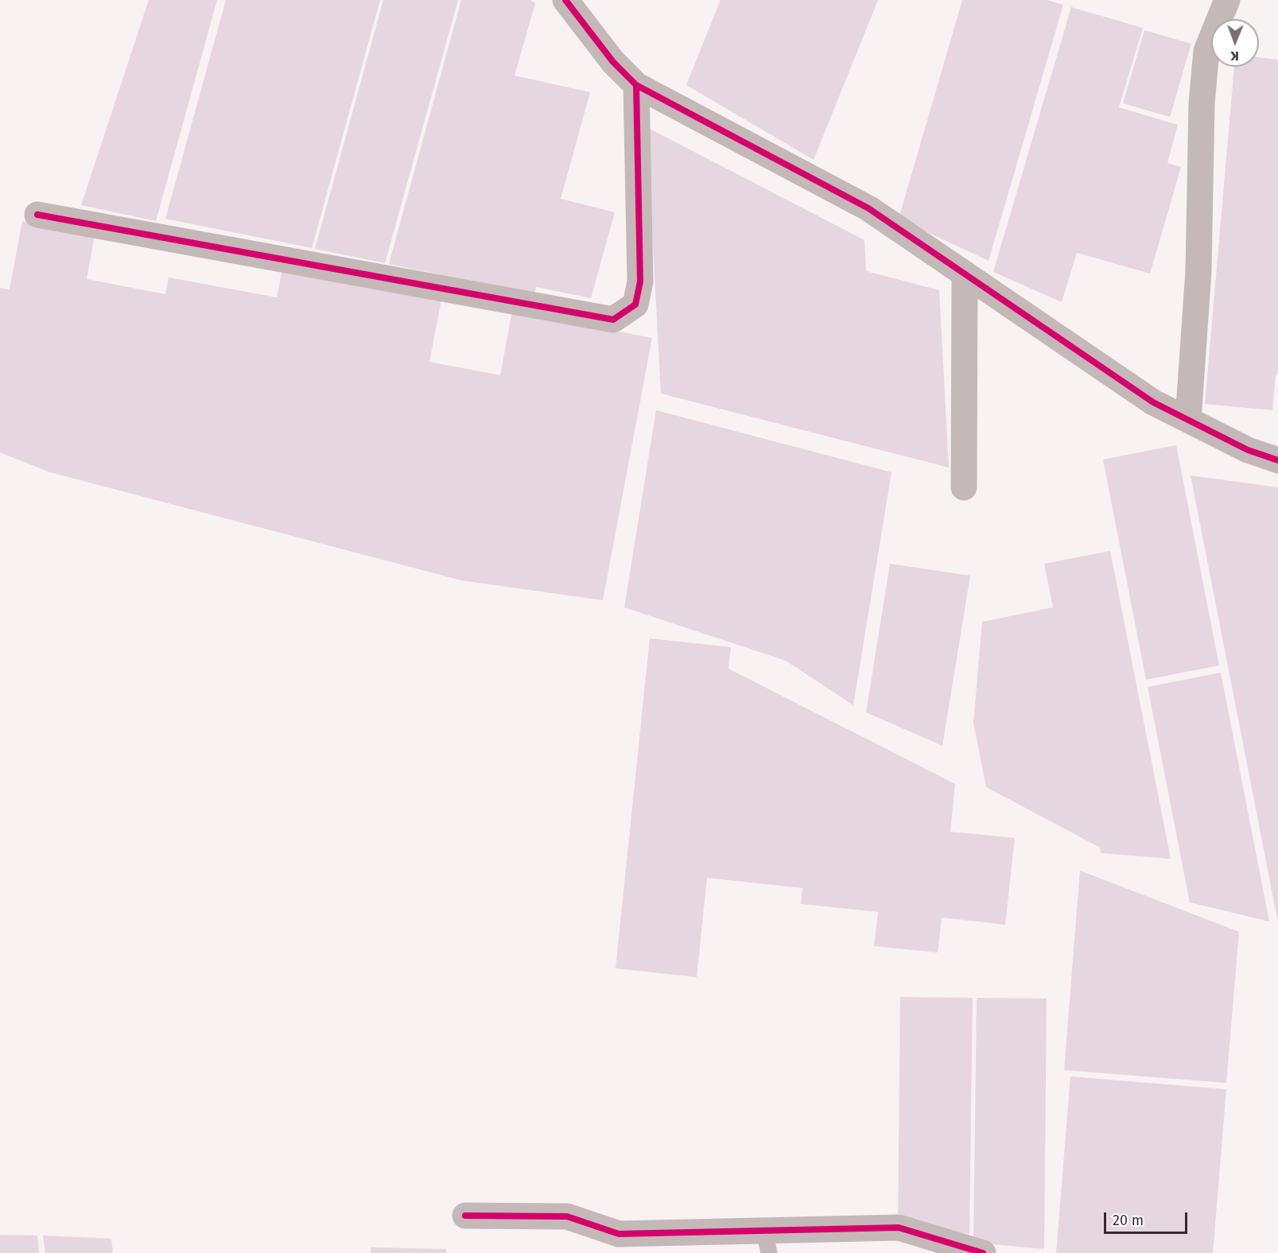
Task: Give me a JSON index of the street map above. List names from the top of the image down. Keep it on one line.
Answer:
{"scale_bar":"20 m","north":"bottom"}
